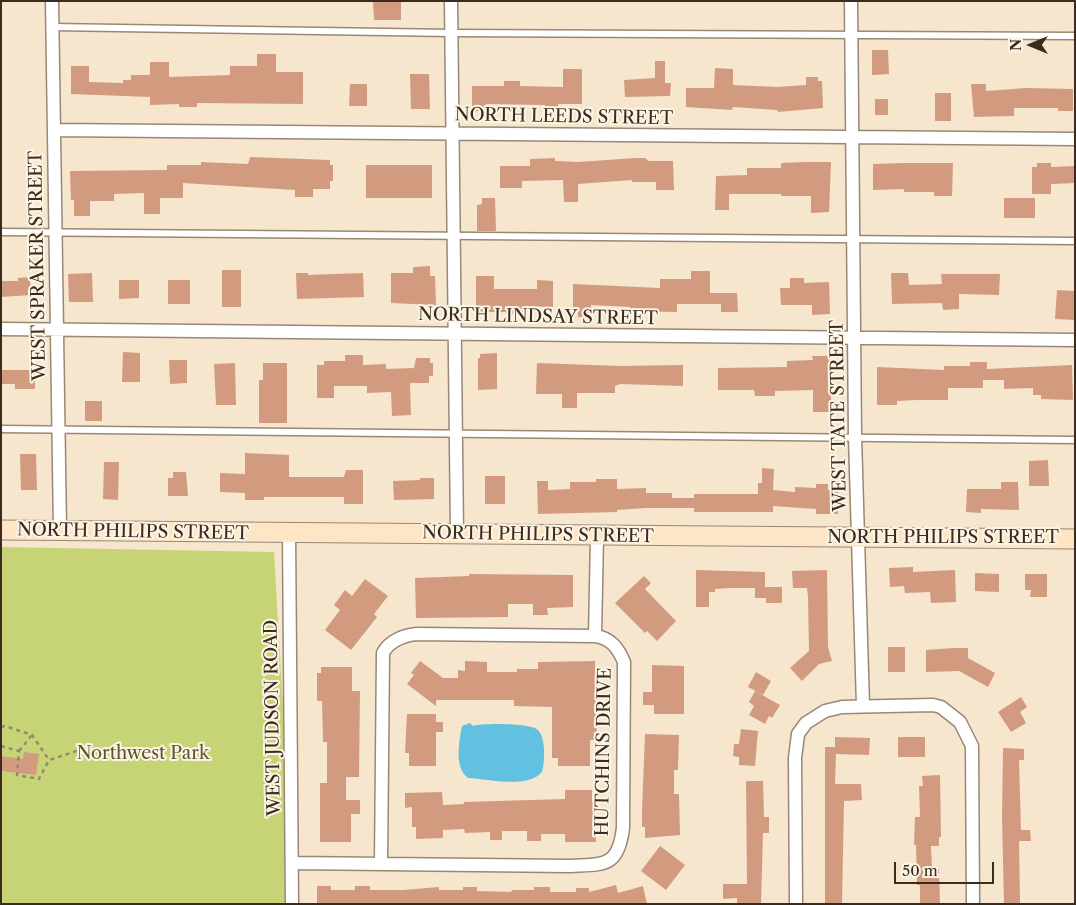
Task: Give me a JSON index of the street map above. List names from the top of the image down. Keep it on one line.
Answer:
{"streets":{"street":["NORTH LEEDS STREET","WEST SPRAKER STREET","NORTH LINDSAY STREET","WEST TATE STREET","NORTH PHILIPS STREET","WEST JUDSON ROAD","HUTCHINS DRIVE"]},"crossings":[["NORTH LEEDS STREET","WEST SPRAKER STREET"],["NORTH LEEDS STREET","WEST TATE STREET"],["WEST SPRAKER STREET","NORTH LINDSAY STREET"],["WEST SPRAKER STREET","NORTH PHILIPS STREET"],["NORTH LINDSAY STREET","WEST TATE STREET"],["WEST TATE STREET","NORTH PHILIPS STREET"],["NORTH PHILIPS STREET","WEST JUDSON ROAD"],["WEST JUDSON ROAD","HUTCHINS DRIVE"]],"parks":["Northwest Park"],"scale_bar":"50 m","north":"left"}
